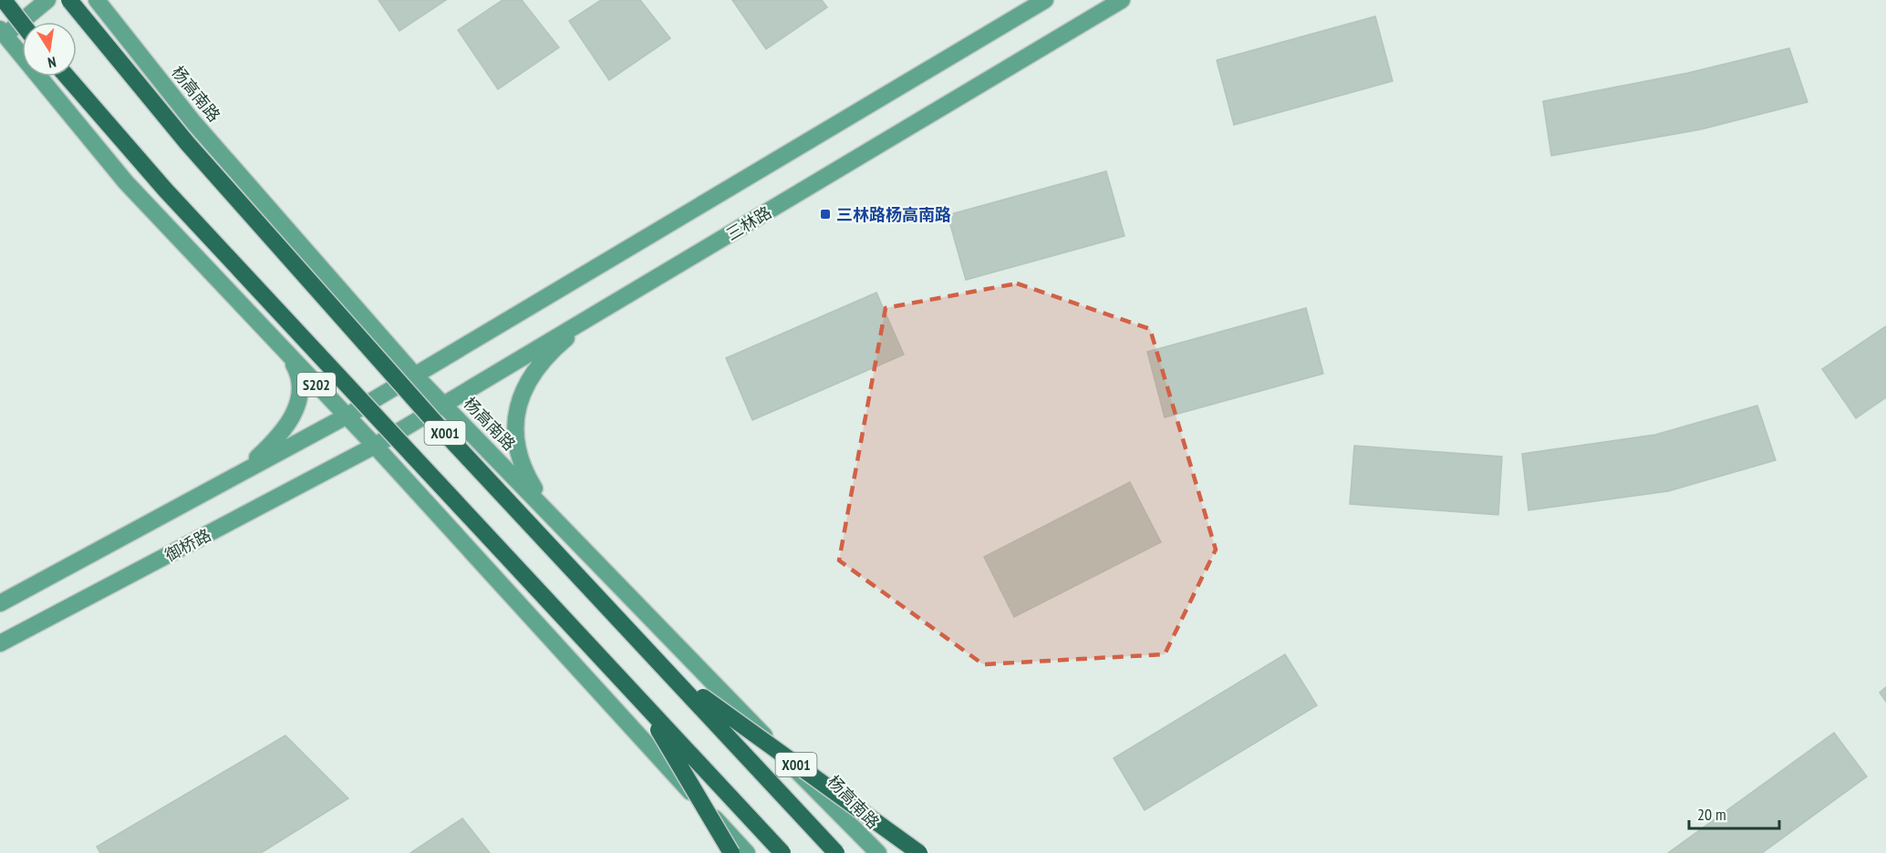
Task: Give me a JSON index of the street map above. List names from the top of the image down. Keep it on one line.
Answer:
{"streets":{"highway":["X001"],"main road":["杨高南路","三林路","S202","御桥路"]},"crossings":[["杨高南路","三林路"],["三林路","S202"],["三林路","御桥路"],["S202","御桥路"]],"places":{"transit":["三林路杨高南路"]},"scale_bar":"20 m","north":"bottom"}
